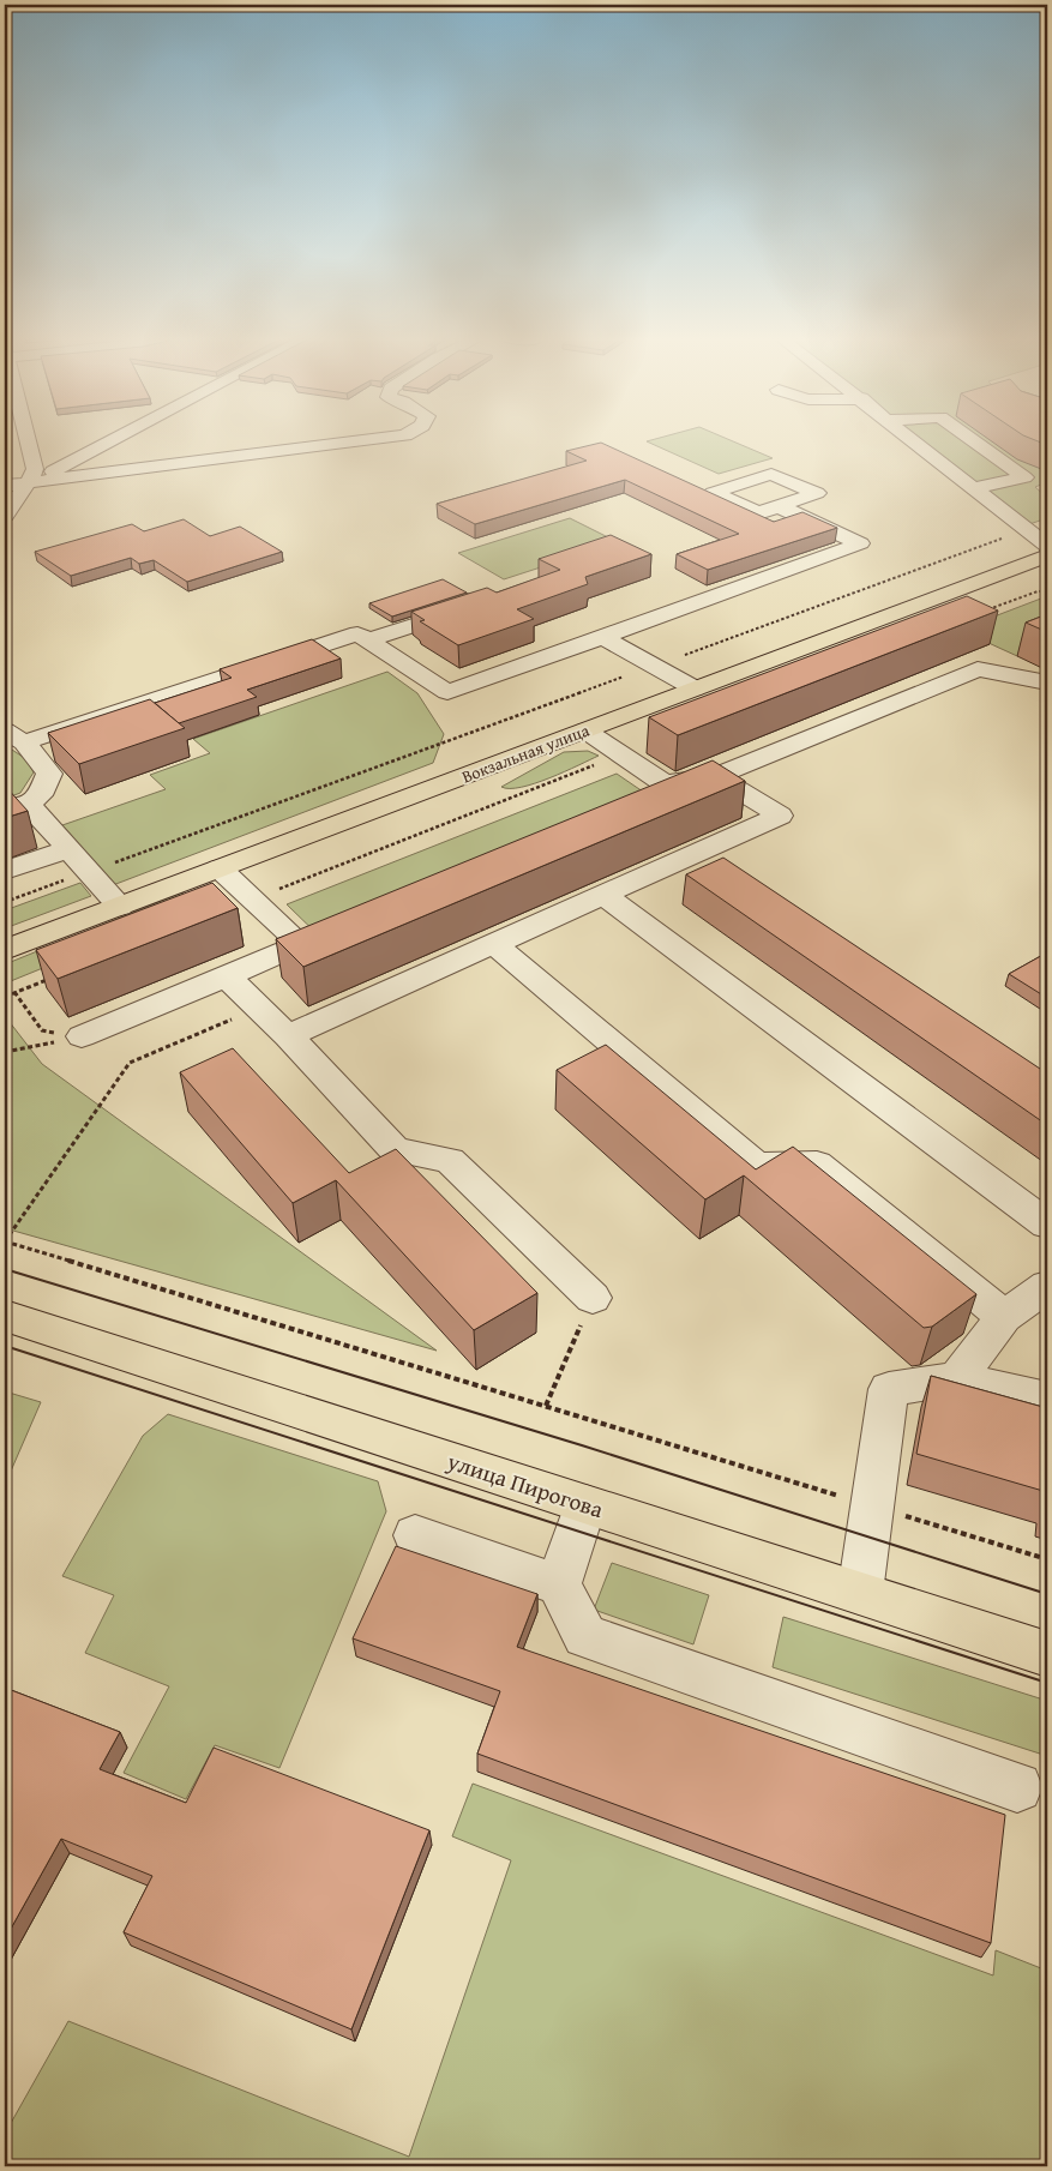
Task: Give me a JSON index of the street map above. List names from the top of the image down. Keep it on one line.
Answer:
{"streets":{"main road":["Вокзальная улица","улица Пирогова"]}}
